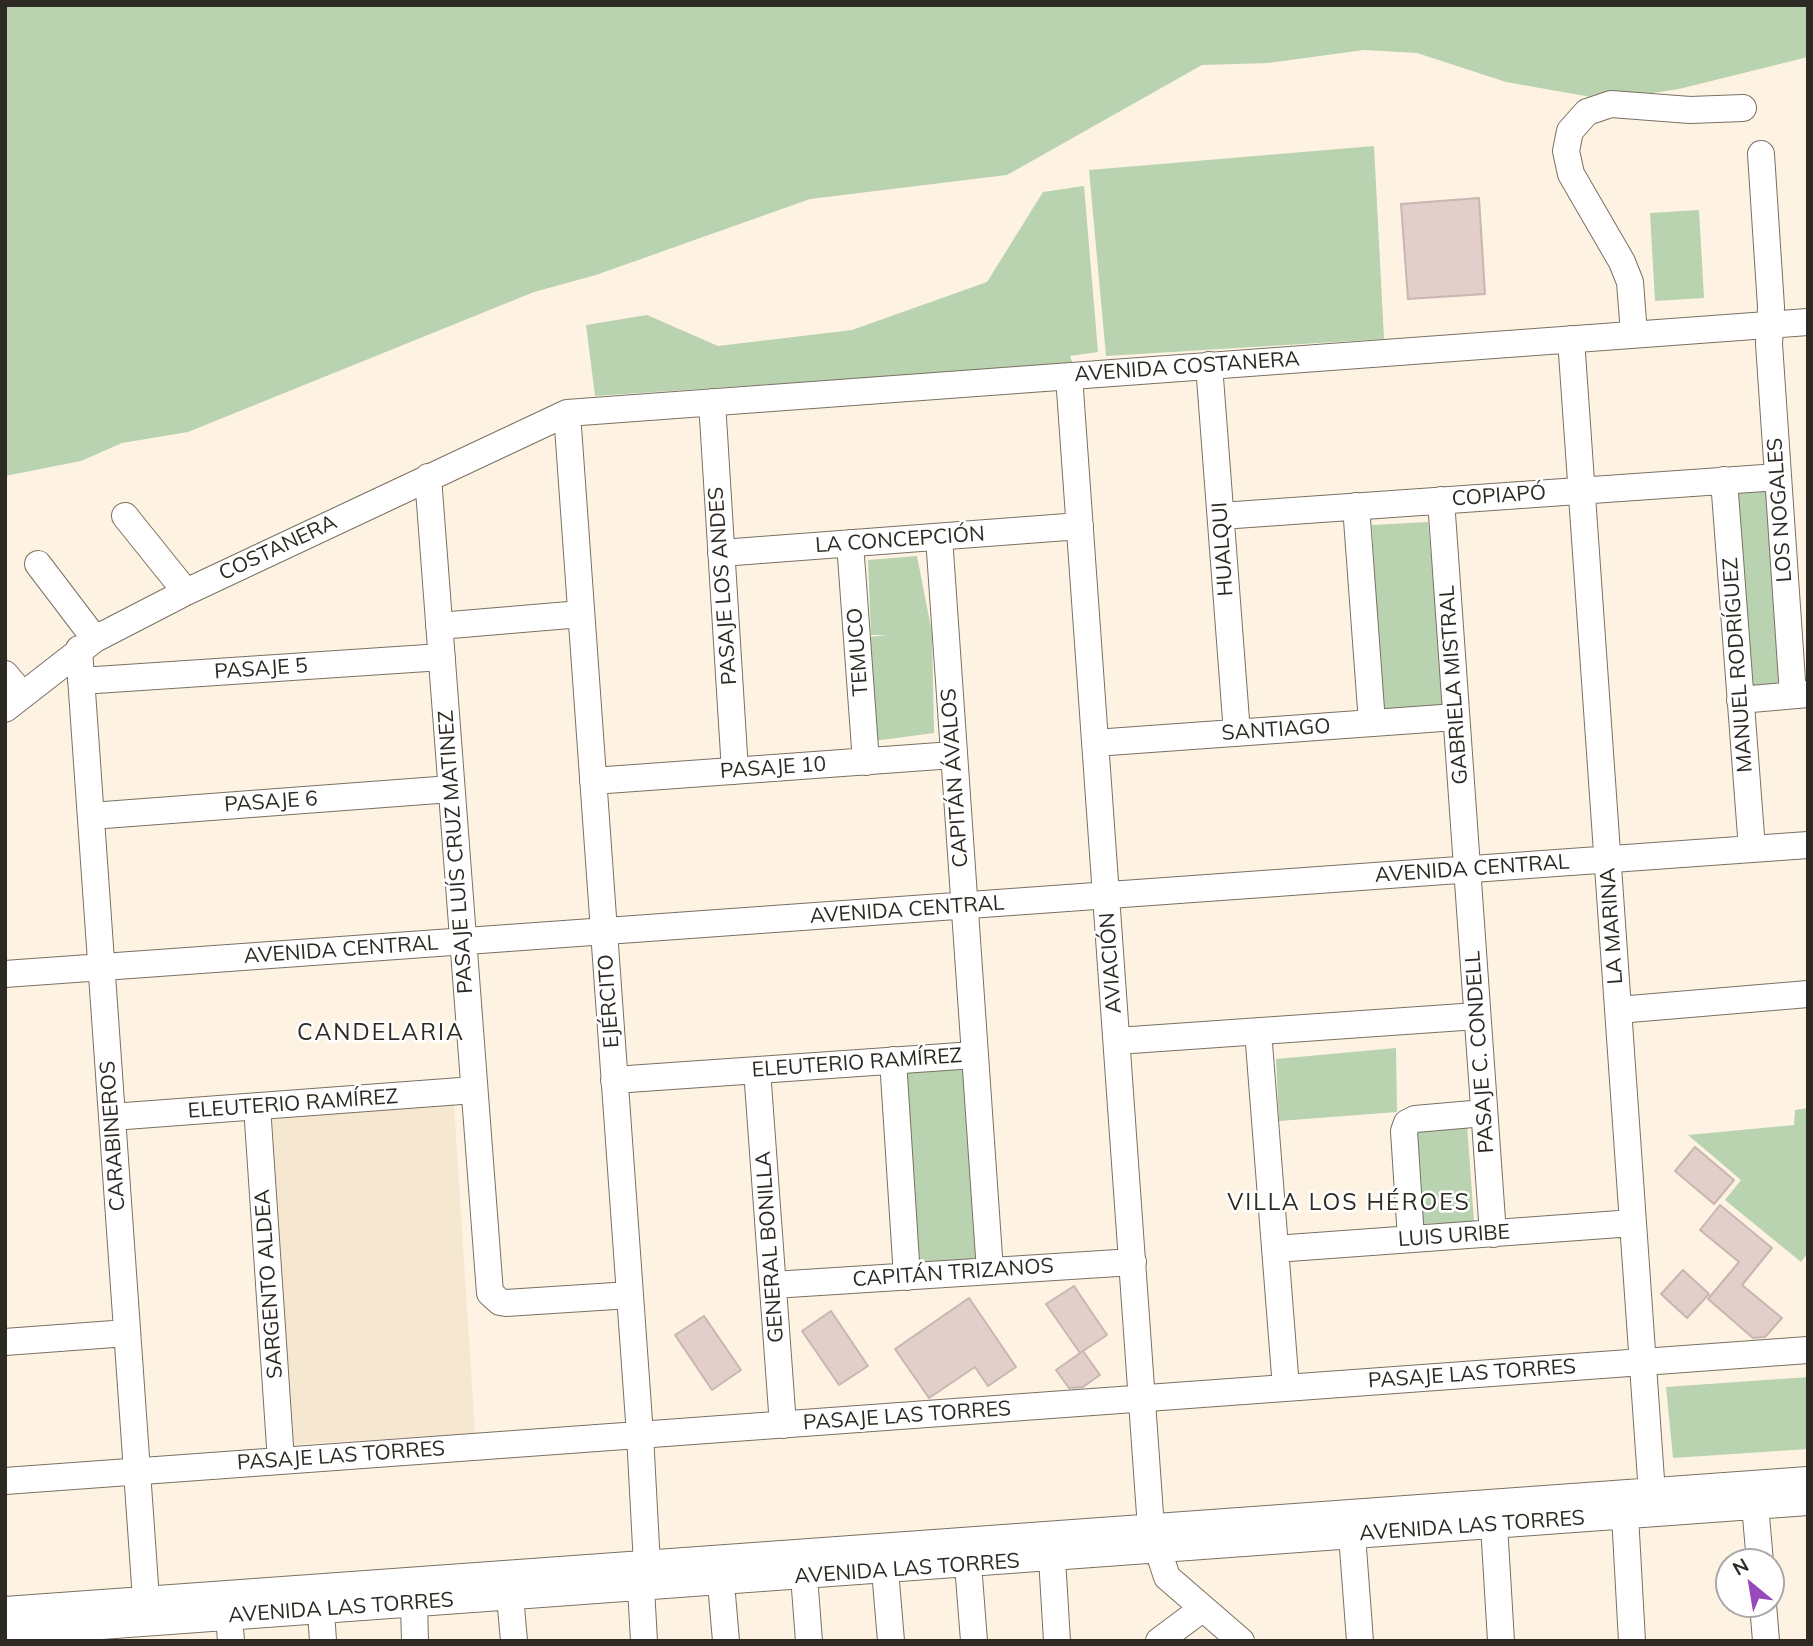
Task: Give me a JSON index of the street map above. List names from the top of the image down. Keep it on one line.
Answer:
{"streets":{"street":["AVENIDA COSTANERA","COPIAPÓ","LOS NOGALES","LA CONCEPCIÓN","COSTANERA","HUALQUI","PASAJE LOS ANDES","TEMUCO","MANUEL RODRÍGUEZ","PASAJE 5","GABRIELA MISTRAL","SANTIAGO","PASAJE 10","CAPITÁN ÁVALOS","PASAJE 6","PASAJE LUÍS CRUZ MATINEZ","AVENIDA CENTRAL","LA MARINA","AVIACIÓN","EJÉRCITO","PASAJE C. CONDELL","ELEUTERIO RAMÍREZ","CARABINEROS","LUIS URIBE","GENERAL BONILLA","CAPITÁN TRIZANOS","SARGENTO ALDEA","PASAJE LAS TORRES","AVENIDA LAS TORRES"]},"crossings":[["AVENIDA COSTANERA","LOS NOGALES"],["AVENIDA COSTANERA","COSTANERA"],["AVENIDA COSTANERA","HUALQUI"],["AVENIDA COSTANERA","PASAJE LOS ANDES"],["AVENIDA COSTANERA","LA MARINA"],["AVENIDA COSTANERA","AVIACIÓN"],["AVENIDA COSTANERA","EJÉRCITO"],["COPIAPÓ","LOS NOGALES"],["COPIAPÓ","HUALQUI"],["COPIAPÓ","MANUEL RODRÍGUEZ"],["COPIAPÓ","GABRIELA MISTRAL"],["COPIAPÓ","LA MARINA"],["LA CONCEPCIÓN","PASAJE LOS ANDES"],["LA CONCEPCIÓN","TEMUCO"],["LA CONCEPCIÓN","CAPITÁN ÁVALOS"],["LA CONCEPCIÓN","AVIACIÓN"],["COSTANERA","PASAJE LUÍS CRUZ MATINEZ"],["COSTANERA","EJÉRCITO"],["COSTANERA","CARABINEROS"],["HUALQUI","SANTIAGO"],["PASAJE LOS ANDES","PASAJE 10"],["TEMUCO","PASAJE 10"],["MANUEL RODRÍGUEZ","AVENIDA CENTRAL"],["PASAJE 5","PASAJE LUÍS CRUZ MATINEZ"],["PASAJE 5","CARABINEROS"],["GABRIELA MISTRAL","SANTIAGO"],["GABRIELA MISTRAL","AVENIDA CENTRAL"],["GABRIELA MISTRAL","PASAJE C. CONDELL"],["SANTIAGO","AVIACIÓN"],["PASAJE 10","CAPITÁN ÁVALOS"],["PASAJE 10","EJÉRCITO"],["CAPITÁN ÁVALOS","AVENIDA CENTRAL"],["CAPITÁN ÁVALOS","ELEUTERIO RAMÍREZ"],["CAPITÁN ÁVALOS","CAPITÁN TRIZANOS"],["PASAJE 6","PASAJE LUÍS CRUZ MATINEZ"],["PASAJE 6","CARABINEROS"],["PASAJE LUÍS CRUZ MATINEZ","AVENIDA CENTRAL"],["PASAJE LUÍS CRUZ MATINEZ","EJÉRCITO"],["PASAJE LUÍS CRUZ MATINEZ","ELEUTERIO RAMÍREZ"],["AVENIDA CENTRAL","LA MARINA"],["AVENIDA CENTRAL","AVIACIÓN"],["AVENIDA CENTRAL","EJÉRCITO"],["AVENIDA CENTRAL","PASAJE C. CONDELL"],["AVENIDA CENTRAL","CARABINEROS"],["LA MARINA","LUIS URIBE"],["LA MARINA","PASAJE LAS TORRES"],["LA MARINA","AVENIDA LAS TORRES"],["AVIACIÓN","CAPITÁN TRIZANOS"],["AVIACIÓN","PASAJE LAS TORRES"],["AVIACIÓN","AVENIDA LAS TORRES"],["EJÉRCITO","ELEUTERIO RAMÍREZ"],["EJÉRCITO","PASAJE LAS TORRES"],["EJÉRCITO","AVENIDA LAS TORRES"],["PASAJE C. CONDELL","LUIS URIBE"],["ELEUTERIO RAMÍREZ","CARABINEROS"],["ELEUTERIO RAMÍREZ","GENERAL BONILLA"],["ELEUTERIO RAMÍREZ","SARGENTO ALDEA"],["CARABINEROS","PASAJE LAS TORRES"],["CARABINEROS","AVENIDA LAS TORRES"],["GENERAL BONILLA","CAPITÁN TRIZANOS"],["GENERAL BONILLA","PASAJE LAS TORRES"],["SARGENTO ALDEA","PASAJE LAS TORRES"]],"districts":["CANDELARIA","VILLA LOS HÉROES"],"north":"top left"}
